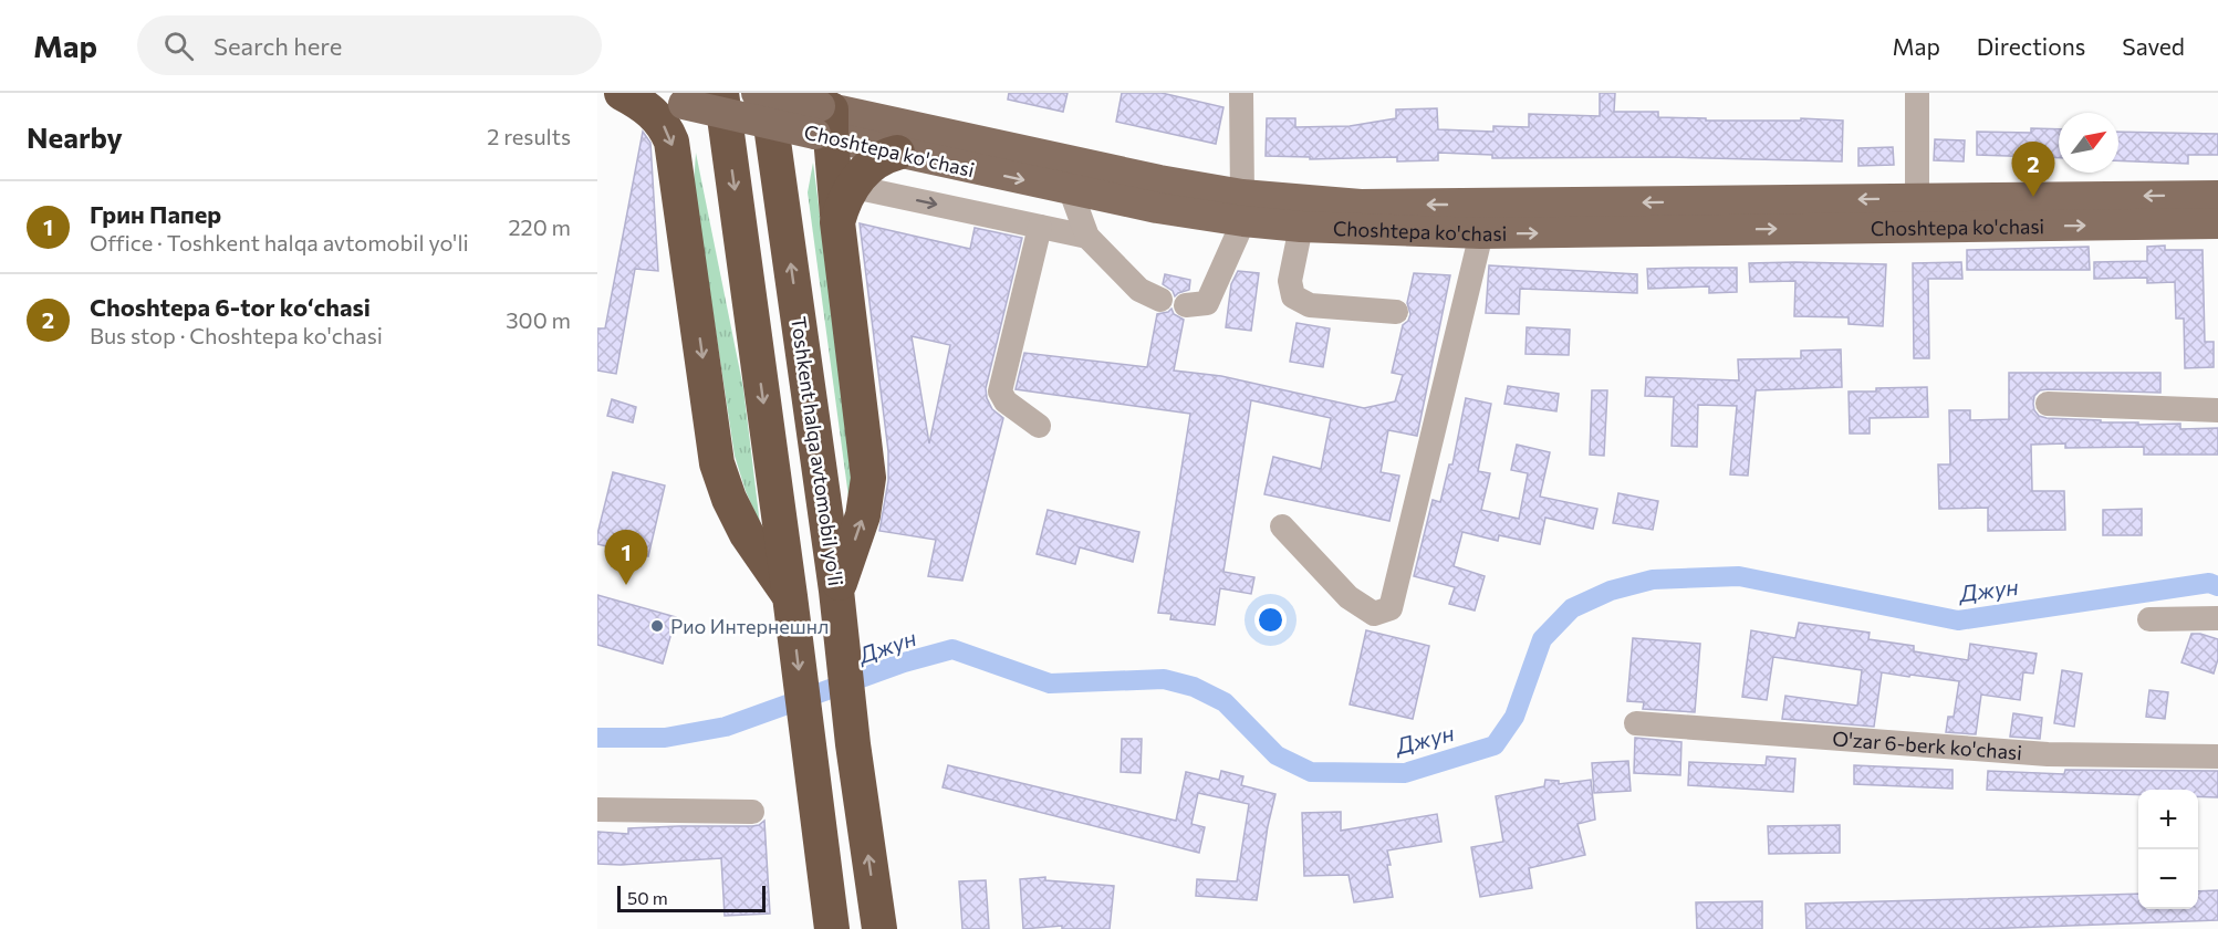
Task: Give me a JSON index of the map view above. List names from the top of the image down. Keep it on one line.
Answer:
{"streets":{"highway":["Toshkent halqa avtomobil yo'li"],"main road":["Choshtepa ko'chasi"],"street":["O'zar 6-berk ko'chasi"]},"water":["Джун"],"places":["Рио Интернешнл"],"scale_bar":"50 m","north":"top right","page":{"header":"Map","search":"Search here","nav":["Map","Directions","Saved"],"heading":["Nearby","2 results"],"pins":["2","1"],"list":[{"mark":"1","name":"Грин Папер","note":"Office · Toshkent halqa avtomobil yo'li","value":"220 m"},{"mark":"2","name":"Choshtepa 6-tor koʻchasi","note":"Bus stop · Choshtepa ko'chasi","value":"300 m"}],"map_buttons":["+","−"],"scale":"50 m"}}
